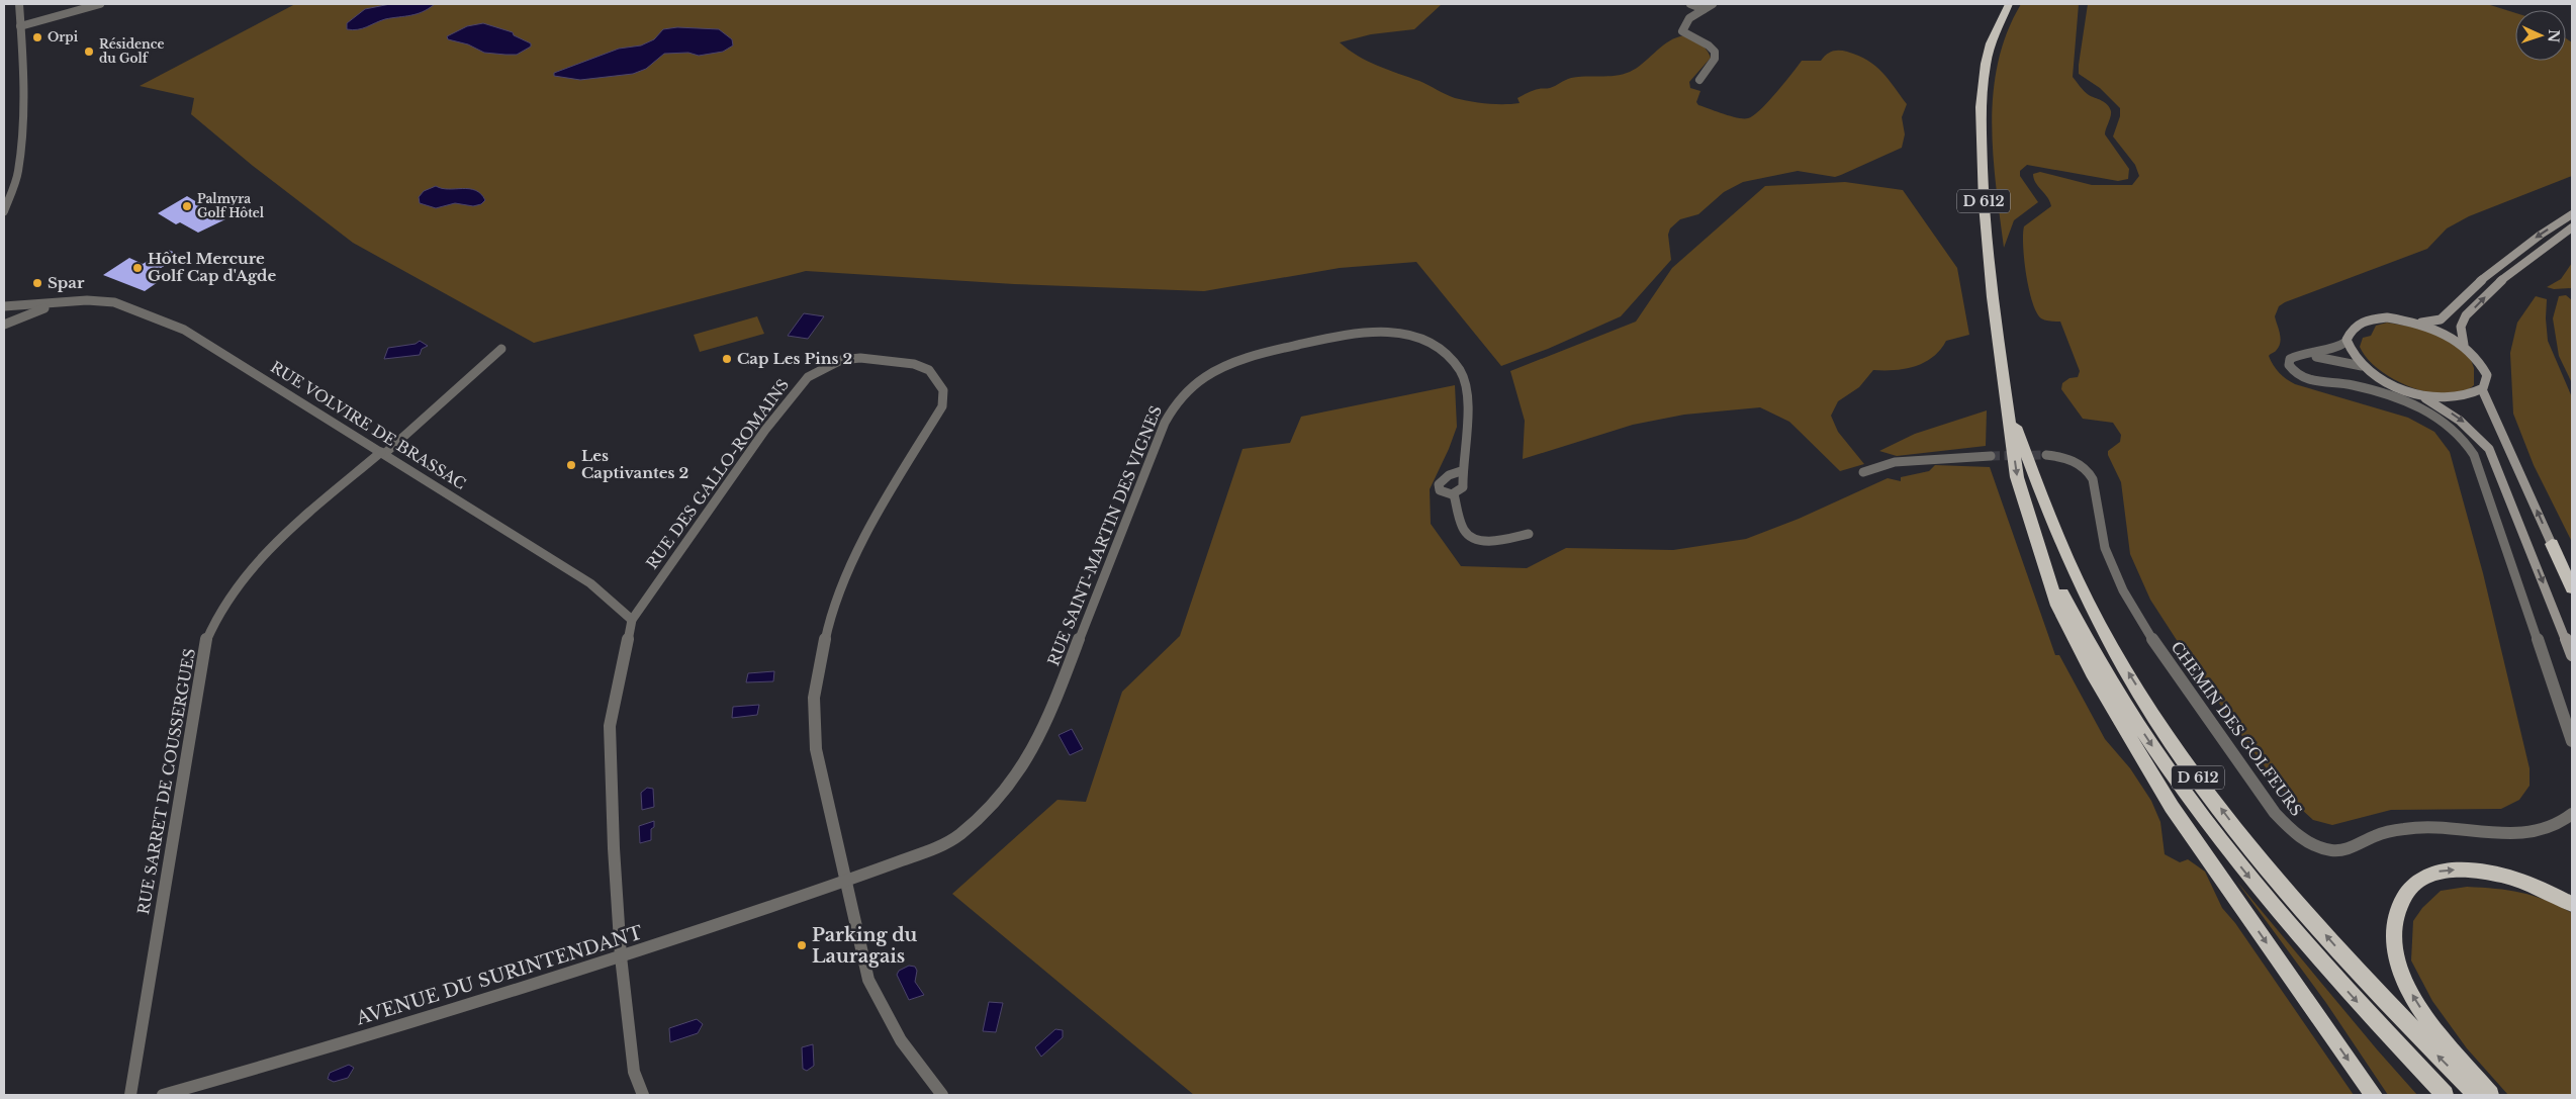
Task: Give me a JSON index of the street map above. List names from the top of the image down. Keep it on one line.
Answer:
{"streets":{"highway":["D 612"],"street":["RUE VOLVIRE DE BRASSAC","RUE DES GALLO-ROMAINS","RUE SAINT-MARTIN DES VIGNES","CHEMIN DES GOLFEURS","RUE SARRET DE COUSSERGUES","AVENUE DU SURINTENDANT"]},"crossings":[["RUE VOLVIRE DE BRASSAC","RUE DES GALLO-ROMAINS"],["RUE VOLVIRE DE BRASSAC","RUE SARRET DE COUSSERGUES"],["RUE DES GALLO-ROMAINS","RUE SAINT-MARTIN DES VIGNES"],["RUE DES GALLO-ROMAINS","AVENUE DU SURINTENDANT"],["RUE SAINT-MARTIN DES VIGNES","AVENUE DU SURINTENDANT"]],"places":["Orpi","Résidence du Golf","Palmyra Golf Hôtel","Hôtel Mercure Golf Cap d'Agde","Spar","Cap Les Pins 2","Les Captivantes 2","Parking du Lauragais"],"north":"right"}
